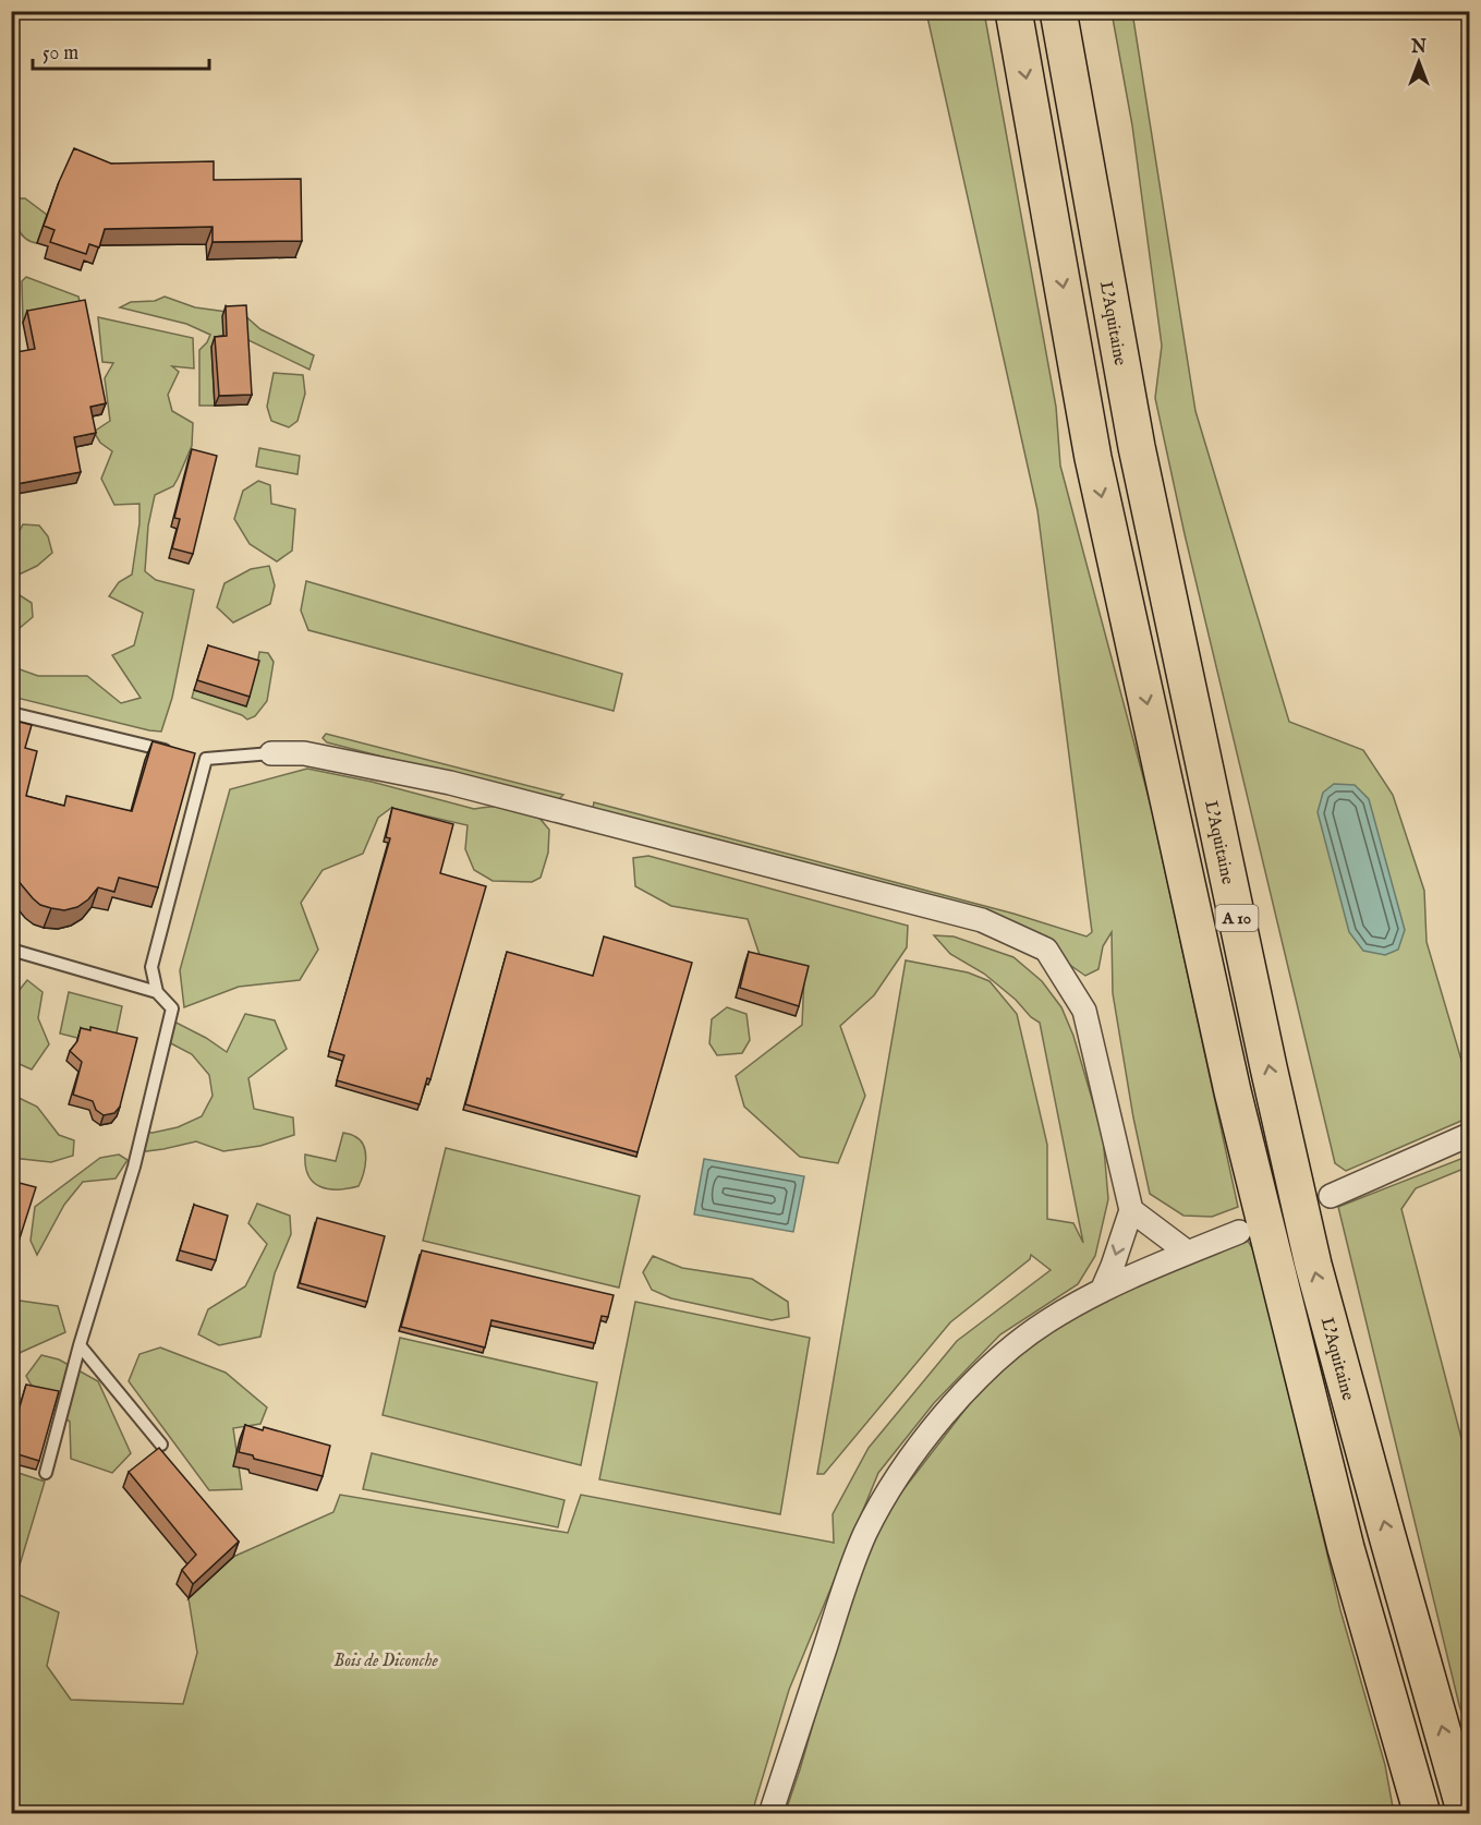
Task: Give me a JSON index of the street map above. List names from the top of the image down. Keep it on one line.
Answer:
{"streets":{"highway":["L'Aquitaine","A 10"]},"parks":["Bois de Diconche"],"scale_bar":"50 m","north":"top"}
